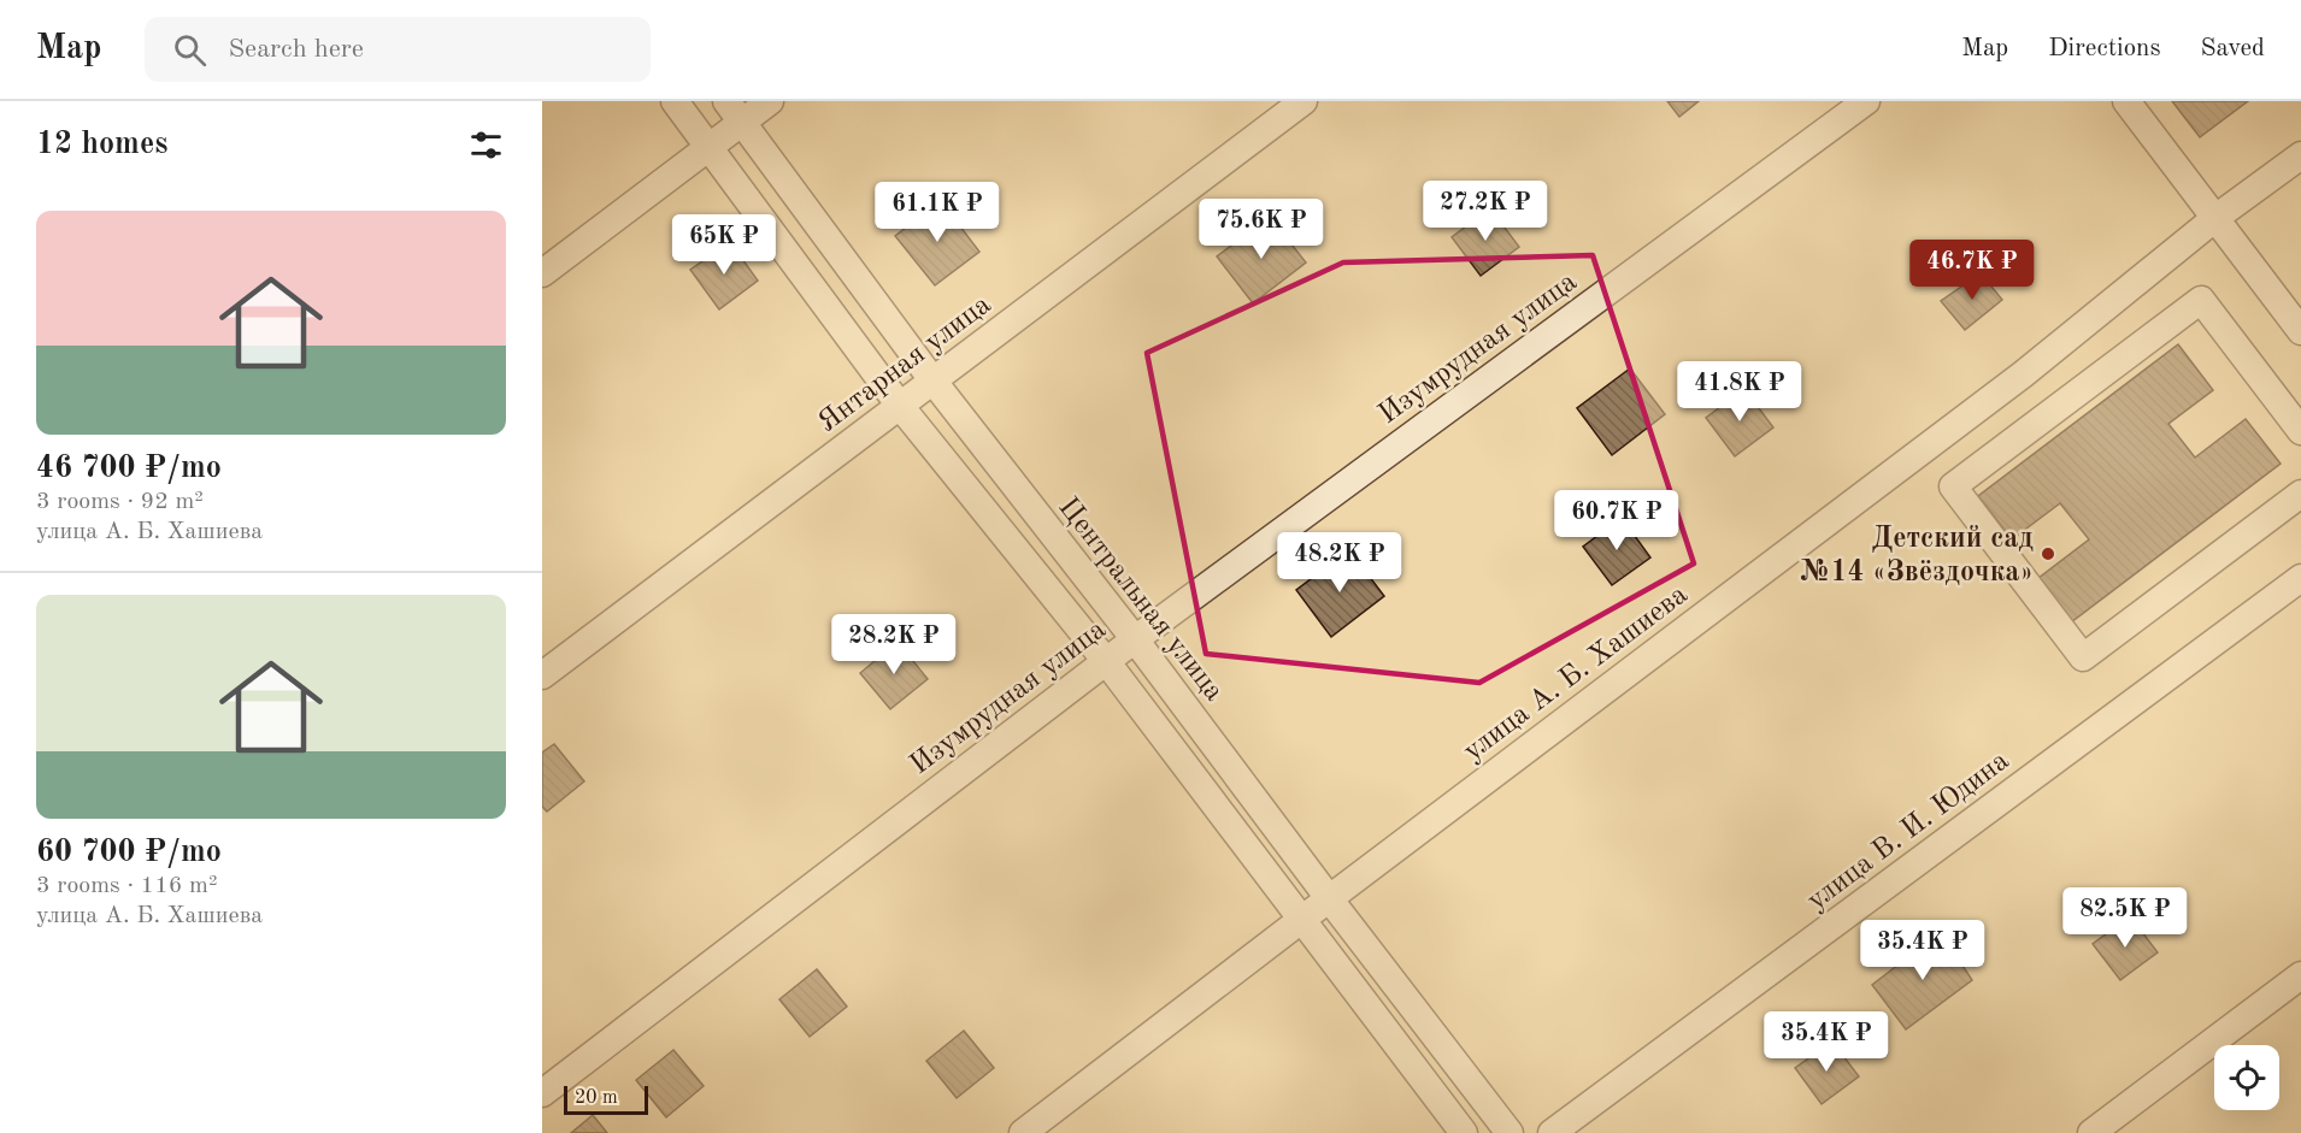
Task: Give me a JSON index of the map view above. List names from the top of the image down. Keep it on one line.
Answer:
{"streets":{"street":["Изумрудная улица","Янтарная улица","Центральная улица","улица А. Б. Хашиева","улица В. И. Юдина"]},"crossings":[["Изумрудная улица","Центральная улица"],["Янтарная улица","Центральная улица"],["Центральная улица","улица А. Б. Хашиева"]],"places":["Детский сад №14 «Звёздочка»"],"scale_bar":"20 m","page":{"header":"Map","search":"Search here","nav":["Map","Directions","Saved"],"heading":"12 homes","price":["27.2K ₽","61.1K ₽","75.6K ₽","65K ₽","46.7K ₽","41.8K ₽","60.7K ₽","48.2K ₽","28.2K ₽","82.5K ₽","35.4K ₽","35.4K ₽"],"list":[{"name":"46 700 ₽/mo","note":"3 rooms · 92 m² · улица А. Б. Хашиева"},{"name":"60 700 ₽/mo","note":"3 rooms · 116 m² · улица А. Б. Хашиева"}],"scale":"20 m"}}
